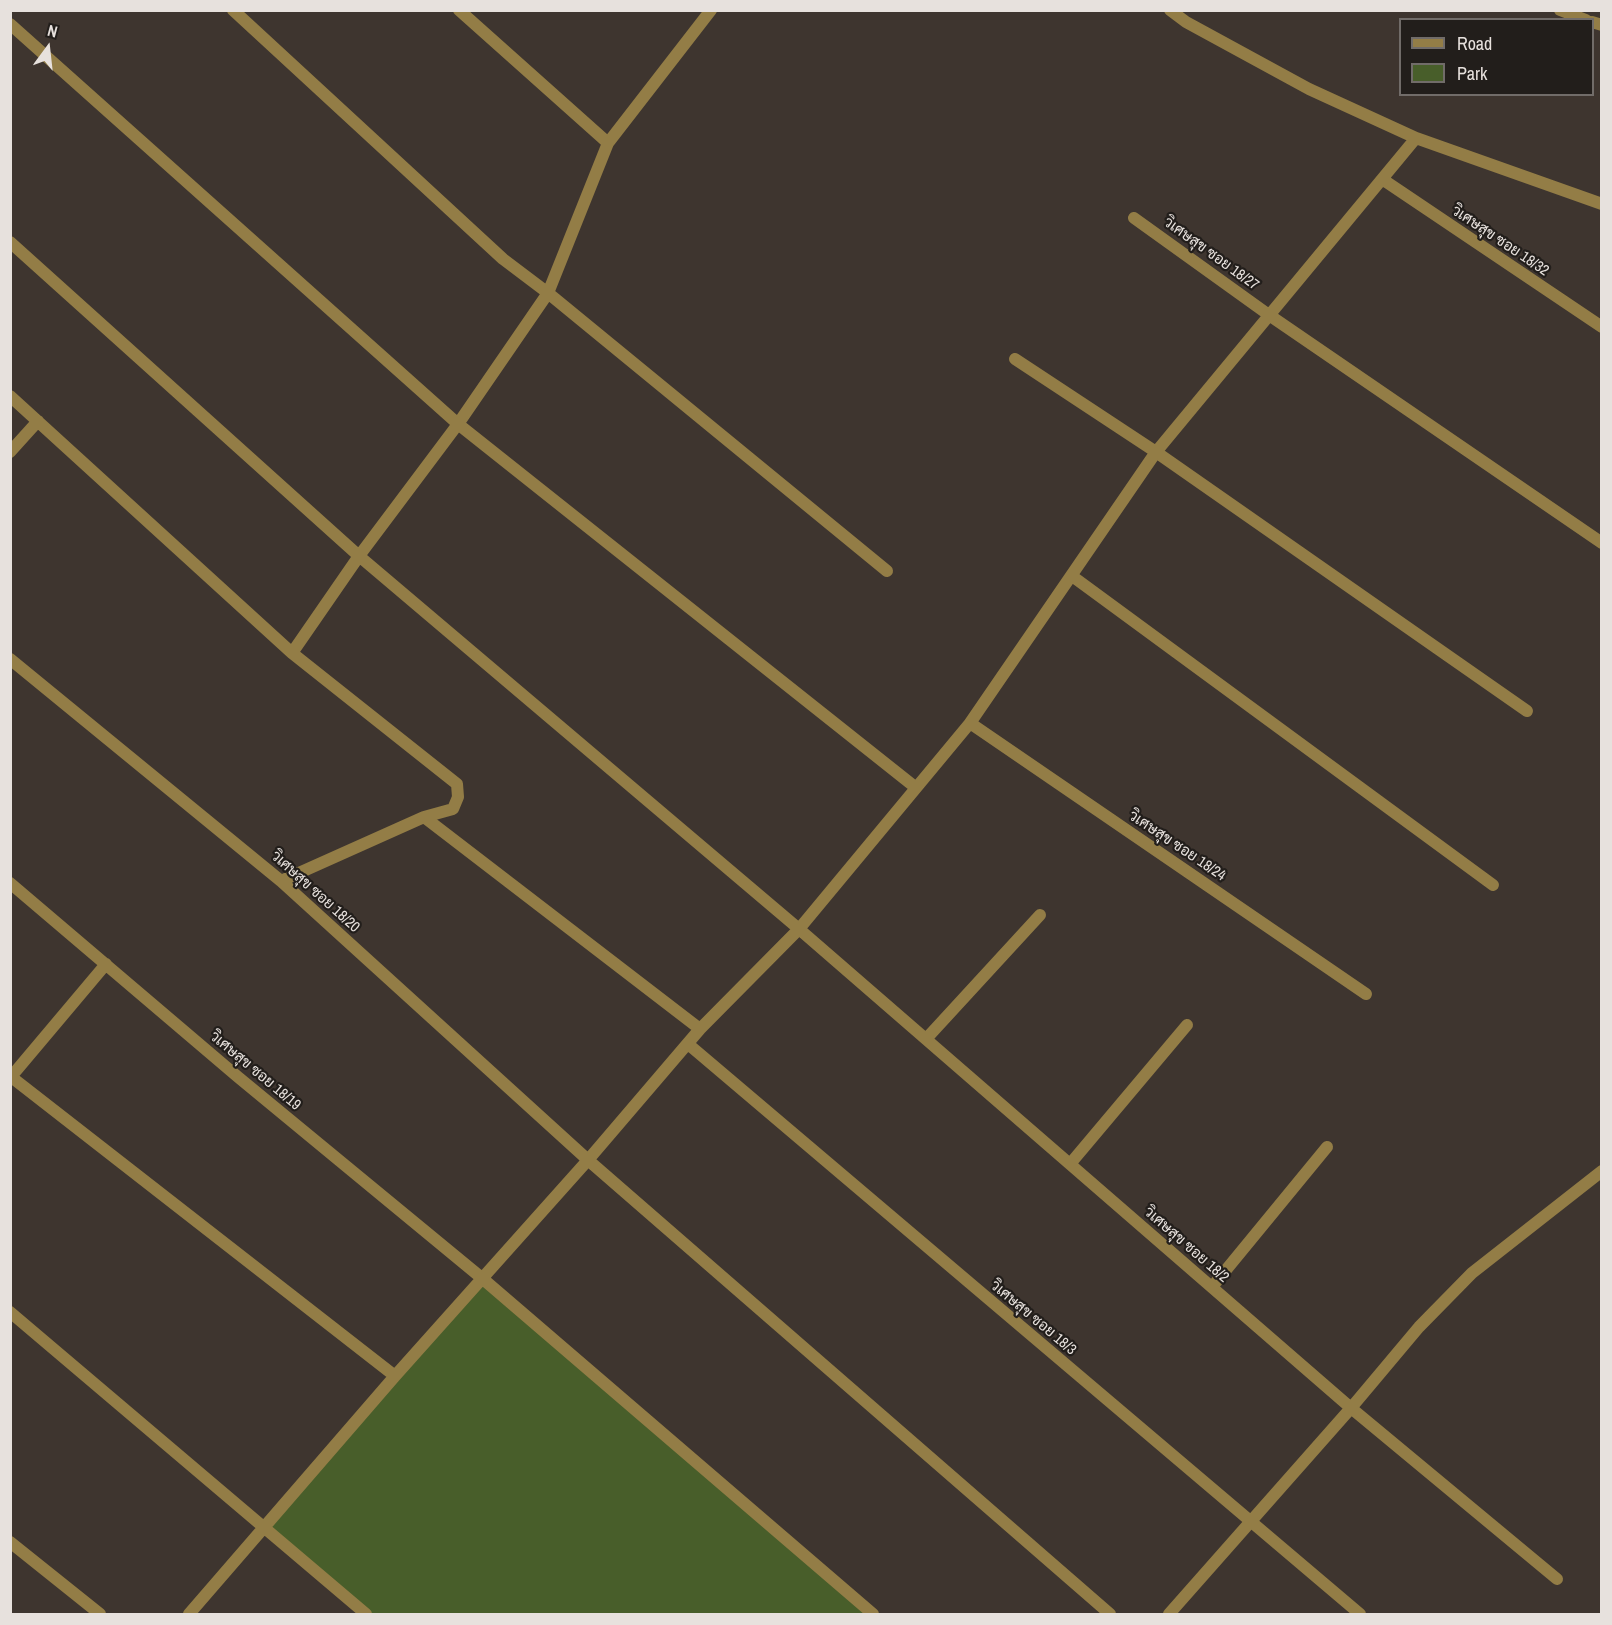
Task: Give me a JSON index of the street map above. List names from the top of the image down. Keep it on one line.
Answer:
{"streets":{"street":["วิเศษสุข ซอย 18/32","วิเศษสุข ซอย 18/27","วิเศษสุข ซอย 18/24","วิเศษสุข ซอย 18/20","วิเศษสุข ซอย 18/19","วิเศษสุข ซอย 18/2","วิเศษสุข ซอย 18/3"]},"legend":["Road","Park"],"north":"top"}
